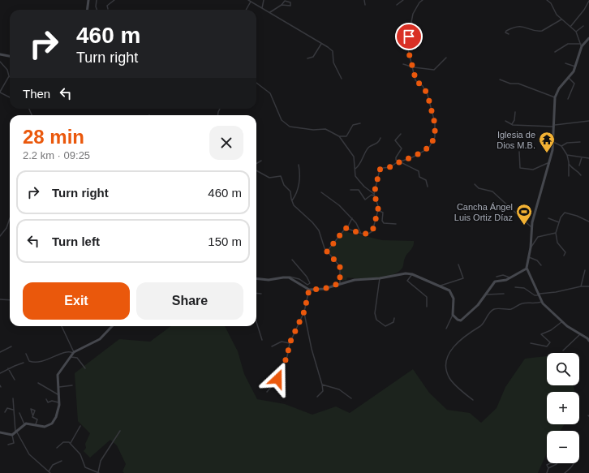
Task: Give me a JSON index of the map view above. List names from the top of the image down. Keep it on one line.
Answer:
{"places":{"temple":["Iglesia de Dios M.B."],"sports":["Cancha Ángel Luis Ortiz Díaz"]},"page":{"turn":["460 m","Turn right"],"then":"Then","heading":["28 min","2.2 km · 09:25"],"list":[{"name":"Turn right","value":"460 m"},{"name":"Turn left","value":"150 m"}],"buttons":["Exit","Share"],"map_buttons":["+","−"]}}
